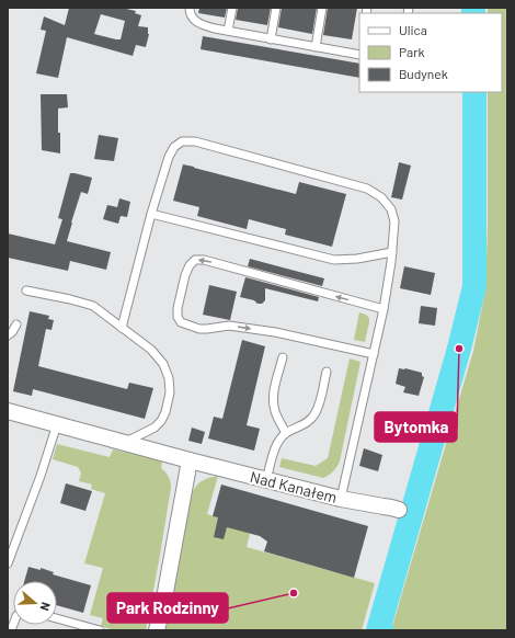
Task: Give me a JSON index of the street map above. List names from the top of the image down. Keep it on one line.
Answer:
{"streets":{"street":["Nad Kanałem"]},"places":["Bytomka","Park Rodzinny"],"legend":["Ulica","Park","Budynek"],"north":"right"}
